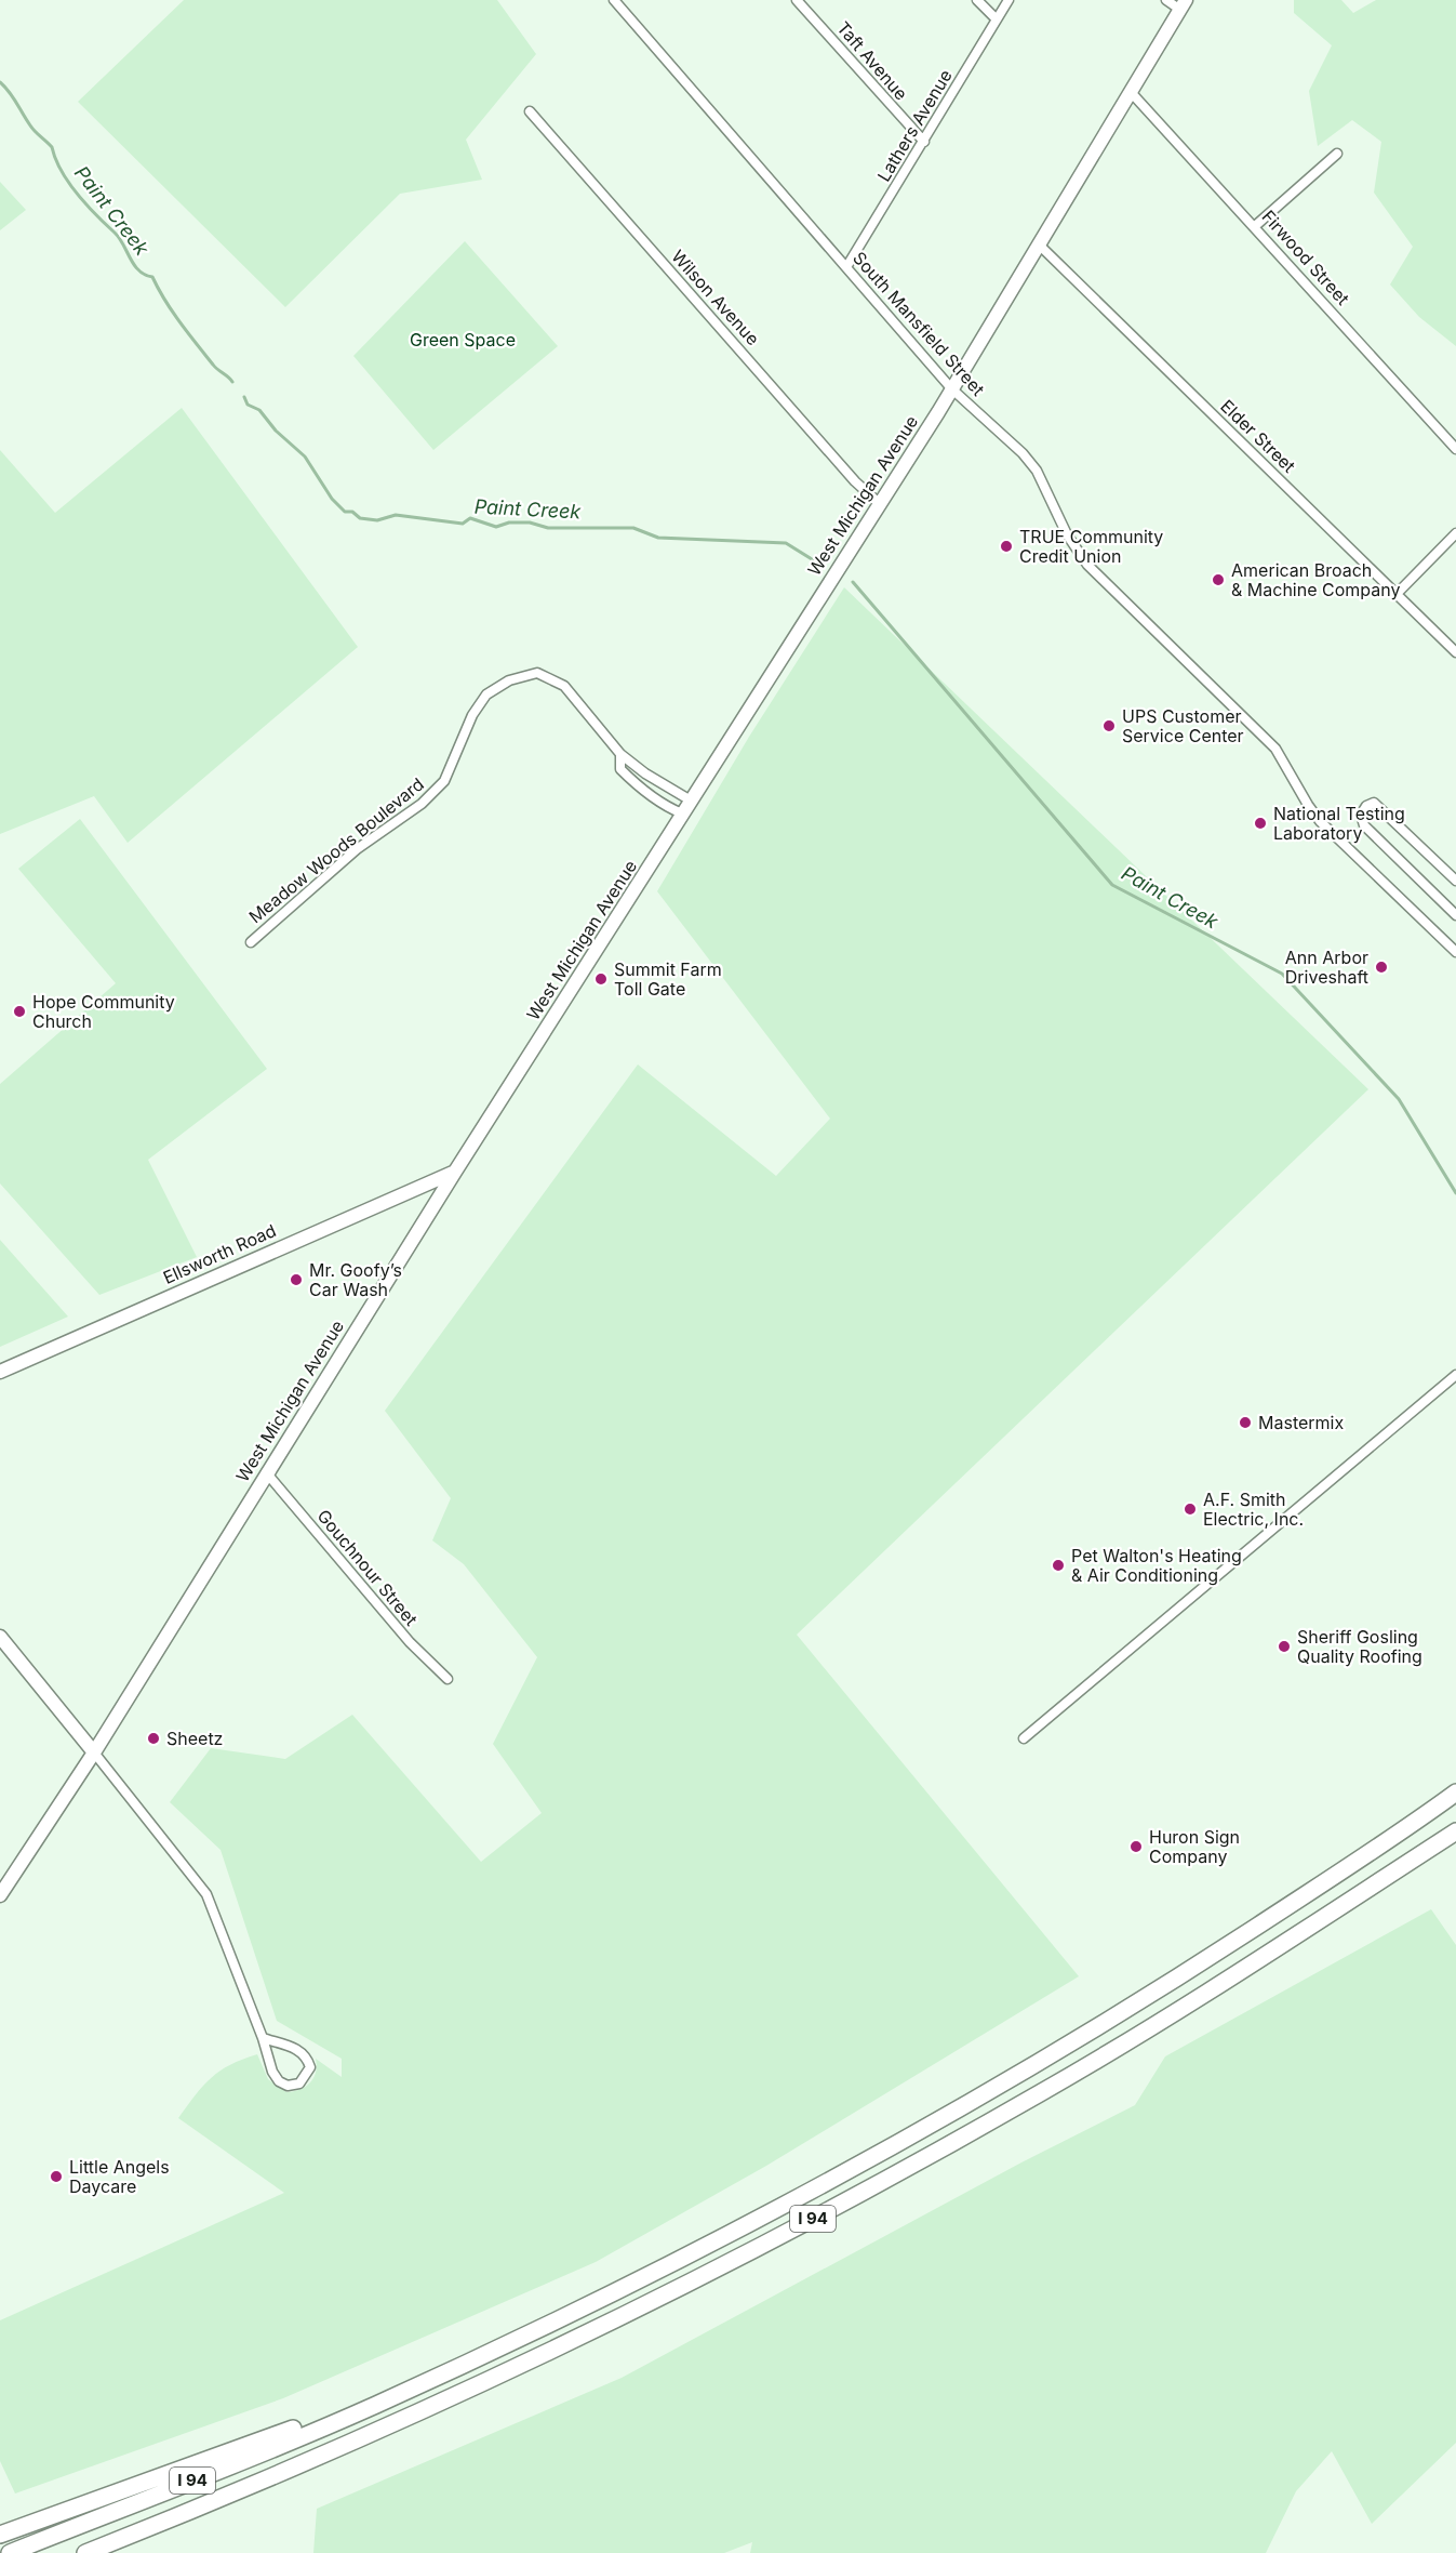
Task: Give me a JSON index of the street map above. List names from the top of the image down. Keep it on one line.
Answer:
{"streets":{"highway":["I 94"],"main road":["West Michigan Avenue","Ellsworth Road"],"street":["Taft Avenue","Lathers Avenue","Firwood Street","Wilson Avenue","South Mansfield Street","Elder Street","Meadow Woods Boulevard","Gouchnour Street"]},"crossings":[["Taft Avenue","Lathers Avenue"],["Lathers Avenue","South Mansfield Street"],["Firwood Street","West Michigan Avenue"],["Wilson Avenue","West Michigan Avenue"],["South Mansfield Street","West Michigan Avenue"],["Elder Street","West Michigan Avenue"],["West Michigan Avenue","Meadow Woods Boulevard"],["West Michigan Avenue","Ellsworth Road"],["West Michigan Avenue","Gouchnour Street"]],"water":["Paint Creek"],"parks":["Green Space"],"places":["TRUE Community Credit Union","American Broach & Machine Company","UPS Customer Service Center","National Testing Laboratory","Ann Arbor Driveshaft","Summit Farm Toll Gate","Hope Community Church","Mr. Goofy’s Car Wash","Mastermix","A.F. Smith Electric, Inc.","Pet Walton's Heating & Air Conditioning","Sheriff Gosling Quality Roofing","Sheetz","Huron Sign Company","Little Angels Daycare"]}
